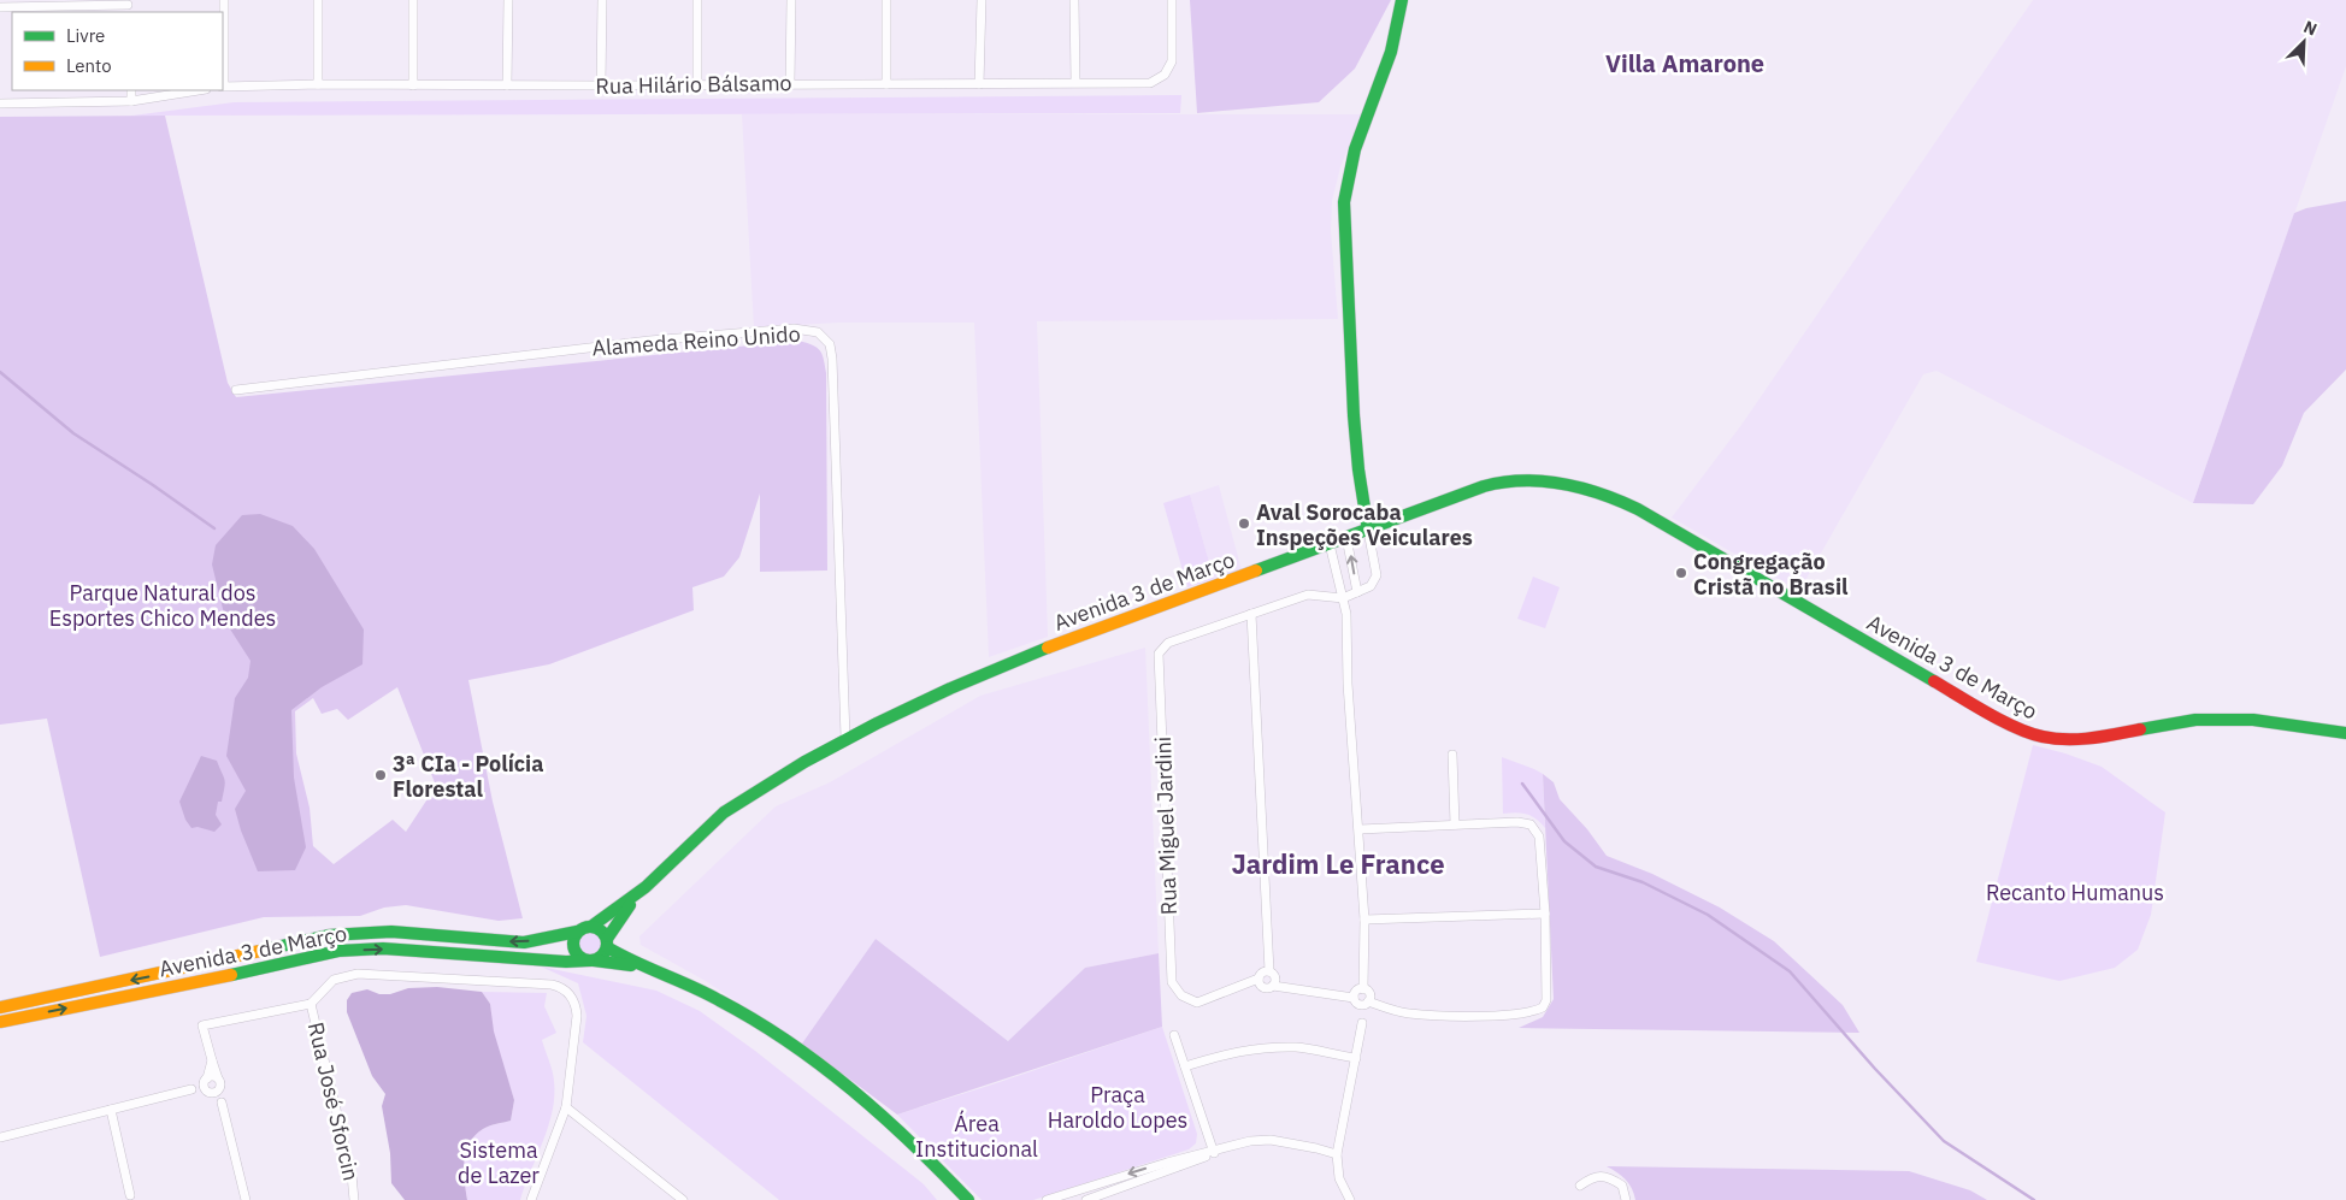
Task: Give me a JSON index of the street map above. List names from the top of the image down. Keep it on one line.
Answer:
{"streets":{"main road":["Avenida 3 de Março"],"street":["Rua Hilário Bálsamo","Alameda Reino Unido","Rua Miguel Jardini","Rua José Sforcin"]},"crossings":[["Alameda Reino Unido","Avenida 3 de Março"]],"districts":["Villa Amarone","Jardim Le France"],"parks":["Parque Natural dos Esportes Chico Mendes","Recanto Humanus","Praça Haroldo Lopes","Área Institucional","Sistema de Lazer"],"places":["Aval Sorocaba Inspeções Veiculares","Congregação Cristã no Brasil","3ª CIa - Polícia Florestal"],"legend":["Livre","Lento"],"north":"top right"}
